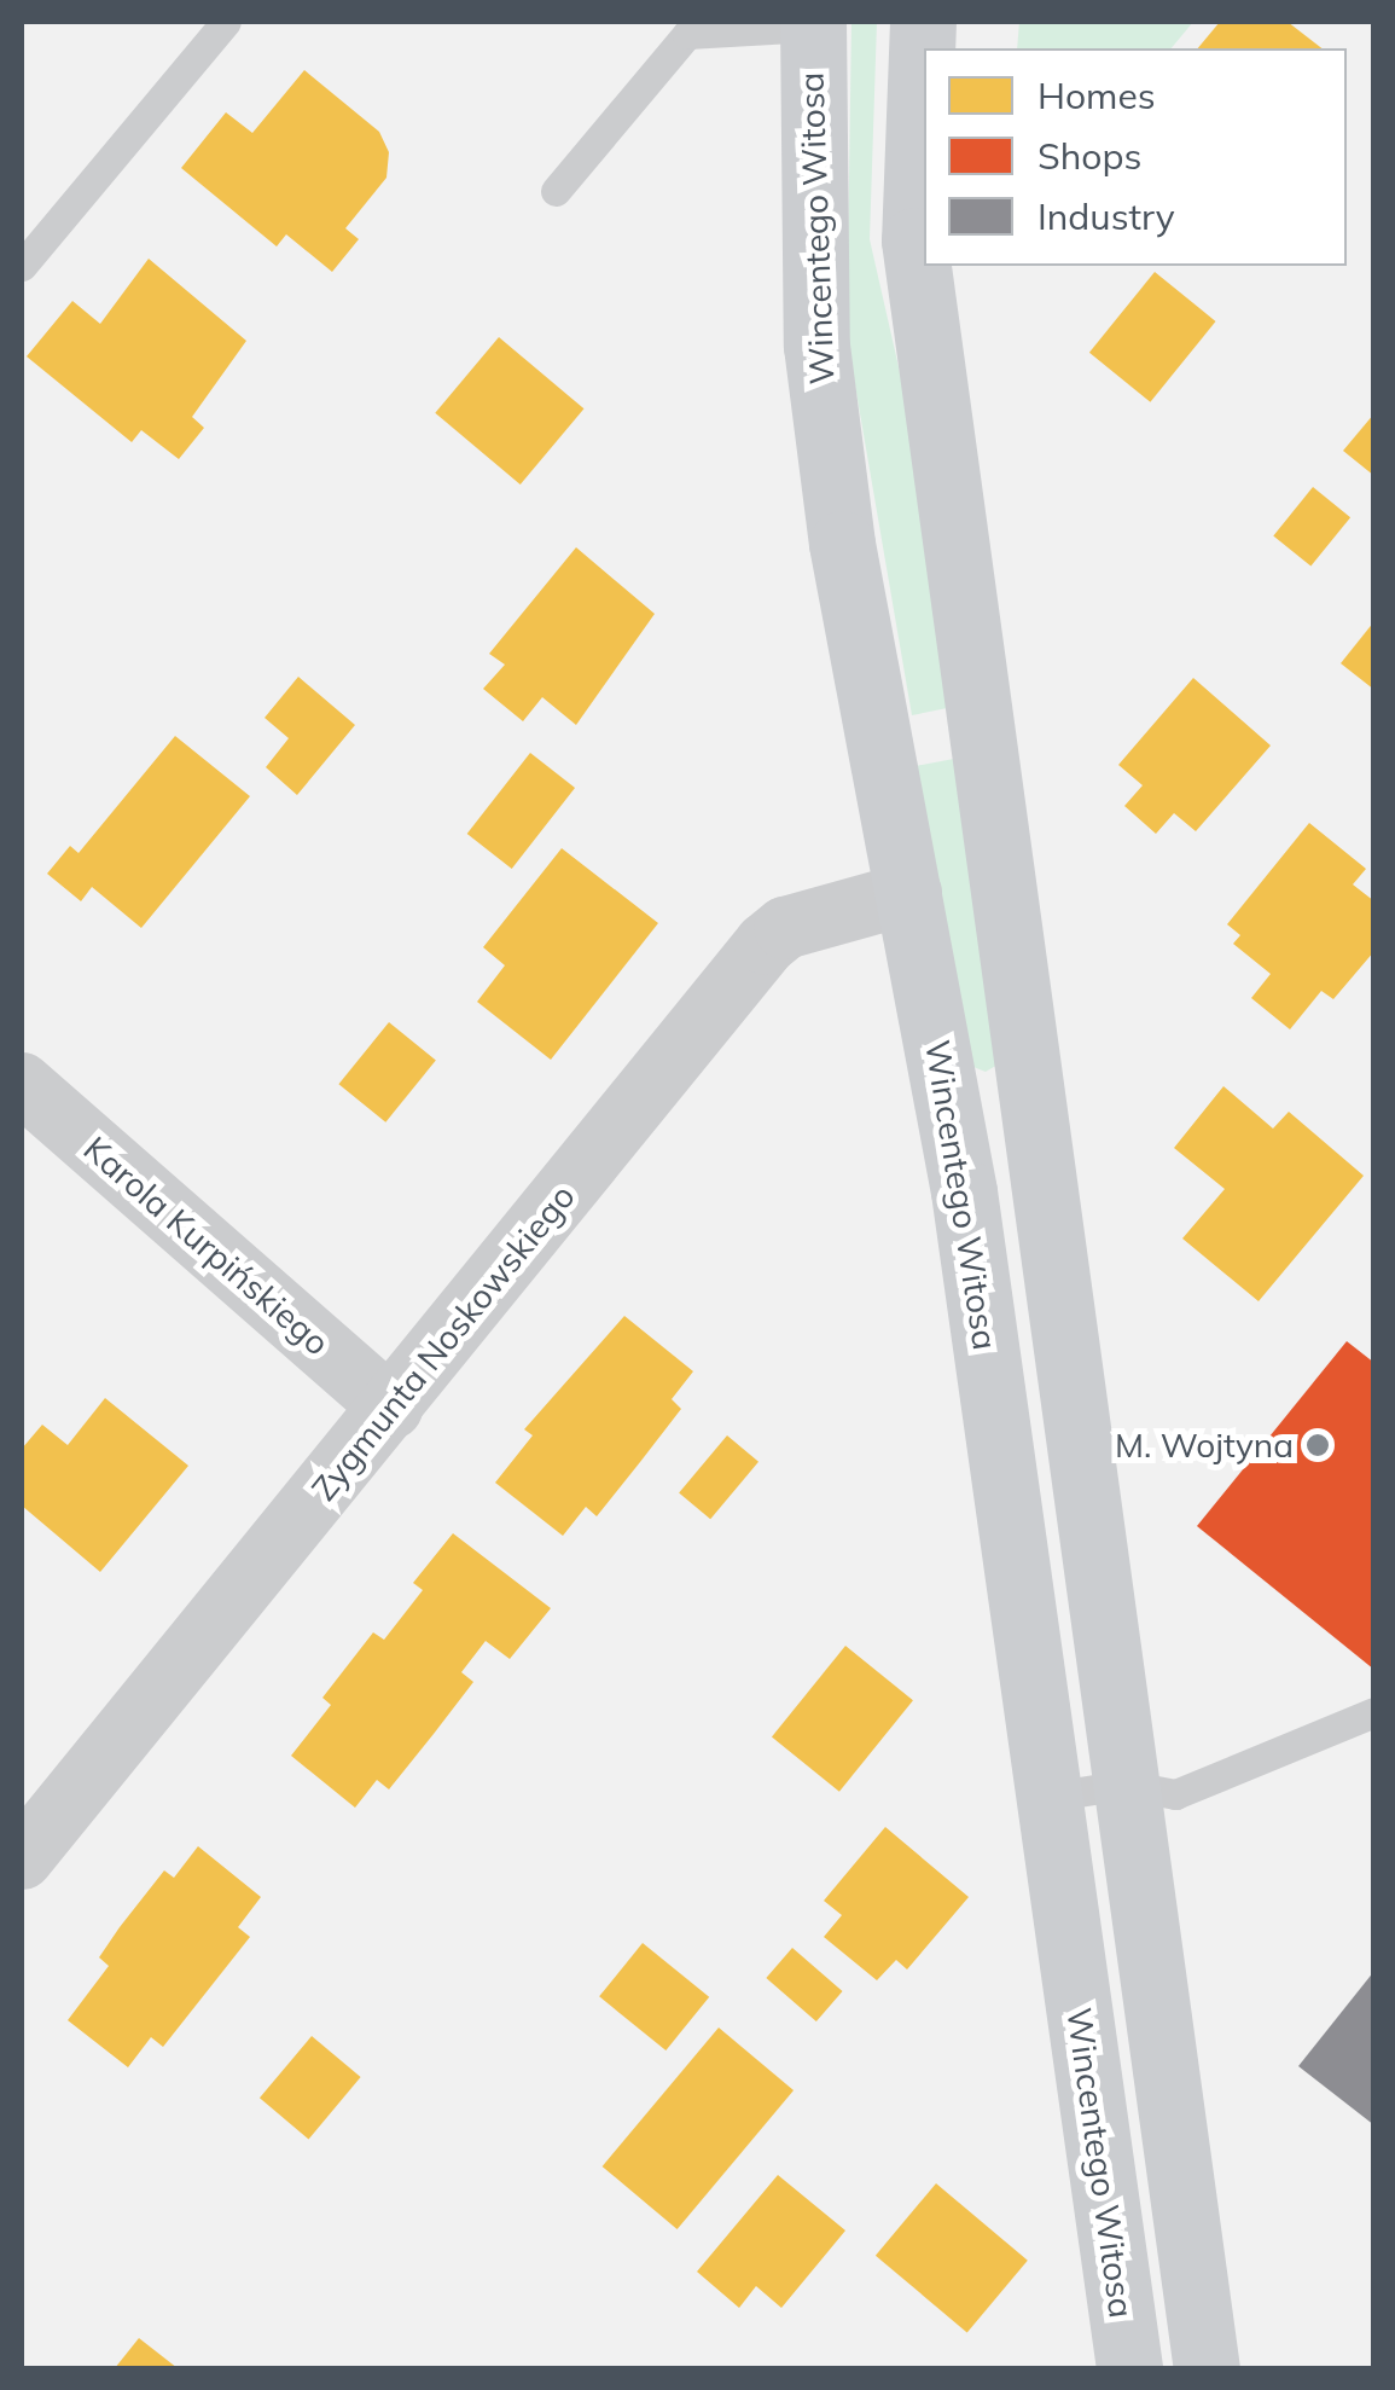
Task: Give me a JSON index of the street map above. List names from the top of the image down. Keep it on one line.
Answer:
{"streets":{"main road":["Wincentego Witosa"],"street":["Karola Kurpińskiego","Zygmunta Noskowskiego"]},"crossings":[["Wincentego Witosa","Zygmunta Noskowskiego"],["Karola Kurpińskiego","Zygmunta Noskowskiego"]],"places":["M. Wojtyna"],"legend":["Homes","Shops","Industry"]}
